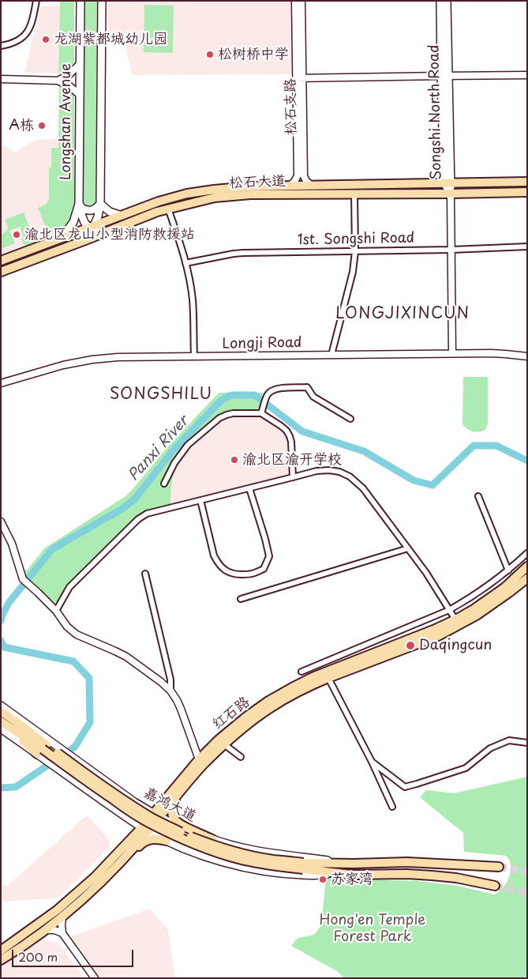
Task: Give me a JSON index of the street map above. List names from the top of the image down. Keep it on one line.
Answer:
{"streets":{"main road":["Songshi North Road","Longshan Avenue","松石大道","红石路","嘉鸿大道"],"street":["松石支路","1st. Songshi Road","Longji Road"]},"crossings":[["松石支路","松石大道"],["Songshi North Road","松石大道"],["Longshan Avenue","松石大道"],["红石路","嘉鸿大道"]],"districts":["LONGJIXINCUN","SONGSHILU"],"water":["Panxi River"],"parks":["Hong'en Temple Forest Park"],"places":["龙湖紫都城幼儿园","松树桥中学","A栋","渝北区龙山小型消防救援站","渝北区渝开学校","Daqingcun","苏家湾"],"scale_bar":"200 m"}
